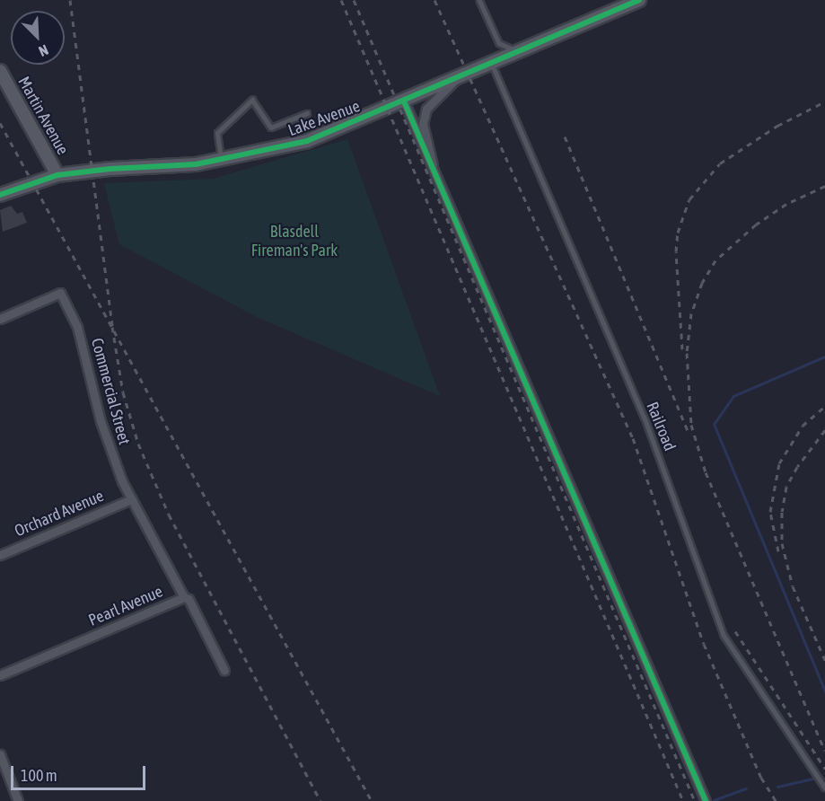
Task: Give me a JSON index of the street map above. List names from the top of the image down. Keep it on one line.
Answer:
{"streets":{"street":["Martin Avenue","Lake Avenue","Commercial Street","Orchard Avenue","Pearl Avenue"],"lane":["Railroad"]},"crossings":[["Martin Avenue","Lake Avenue"],["Lake Avenue","Railroad"],["Commercial Street","Orchard Avenue"],["Commercial Street","Pearl Avenue"]],"parks":["Blasdell Fireman's Park"],"scale_bar":"100 m","north":"bottom right"}
